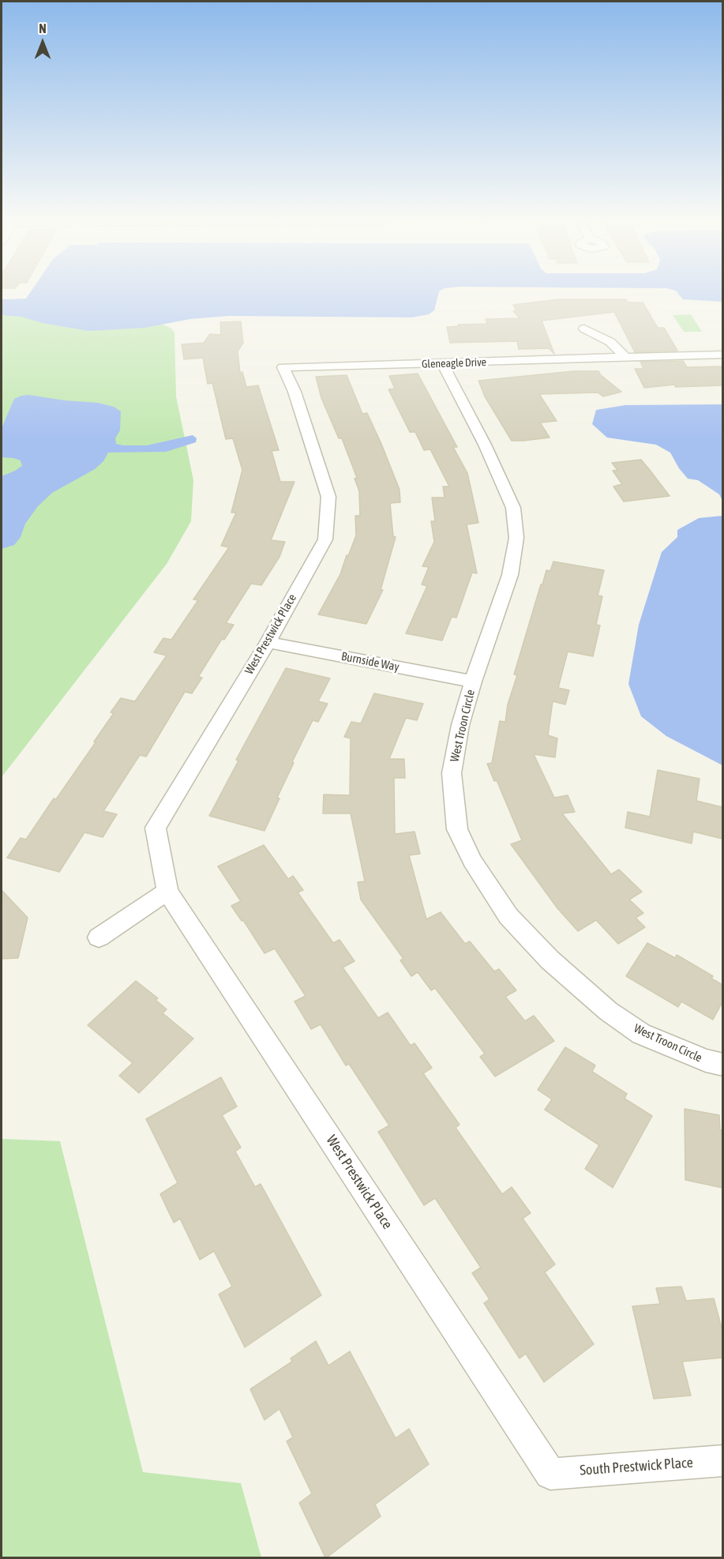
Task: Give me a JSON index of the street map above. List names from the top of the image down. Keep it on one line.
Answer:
{"streets":{"street":["Gleneagle Drive","West Prestwick Place","Burnside Way","West Troon Circle","South Prestwick Place"]},"crossings":[["Gleneagle Drive","West Prestwick Place"],["Gleneagle Drive","West Troon Circle"],["West Prestwick Place","Burnside Way"],["West Prestwick Place","South Prestwick Place"],["Burnside Way","West Troon Circle"]],"north":"top"}
